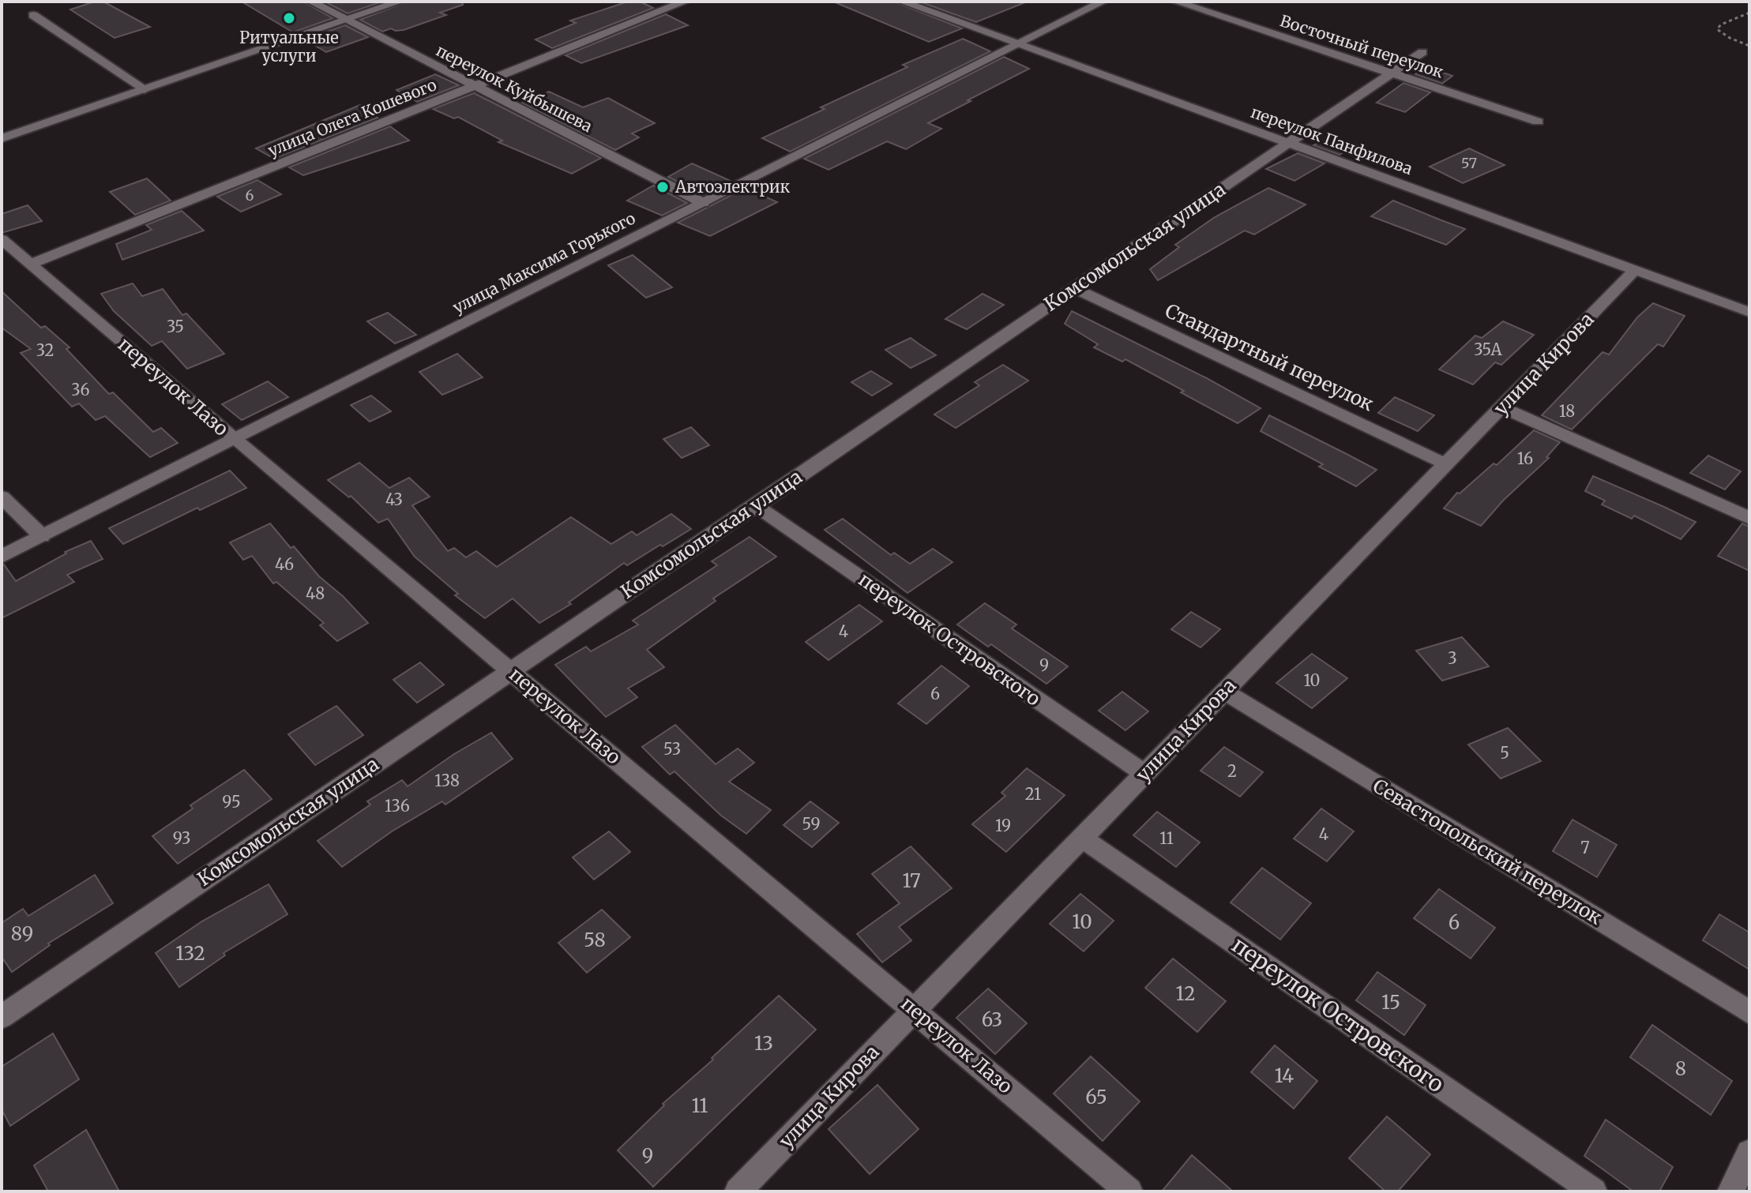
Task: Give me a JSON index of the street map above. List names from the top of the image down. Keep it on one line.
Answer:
{"streets":{"street":["Восточный переулок","переулок Куйбышева","улица Олега Кошевого","переулок Панфилова","Комсомольская улица","улица Максима Горького","Стандартный переулок","улица Кирова","переулок Лазо","переулок Островского","Севастопольский переулок"]},"crossings":[["Восточный переулок","Комсомольская улица"],["переулок Куйбышева","улица Олега Кошевого"],["переулок Куйбышева","улица Максима Горького"],["улица Олега Кошевого","переулок Лазо"],["переулок Панфилова","Комсомольская улица"],["переулок Панфилова","улица Максима Горького"],["переулок Панфилова","улица Кирова"],["Комсомольская улица","Стандартный переулок"],["Комсомольская улица","переулок Лазо"],["Комсомольская улица","переулок Островского"],["улица Максима Горького","переулок Лазо"],["Стандартный переулок","улица Кирова"],["улица Кирова","переулок Лазо"],["улица Кирова","переулок Островского"],["улица Кирова","Севастопольский переулок"]],"places":["Ритуальные услуги","Автоэлектрик"],"house_numbers":["57","6","35","35А","32","36","18","16","43","46","48","4","3","9","10","6","53","5","2","138","21","95","136","59","19","4","93","11","7","17","10","6","89","58","132","12","15","63","13","8","14","65","11","9"]}
